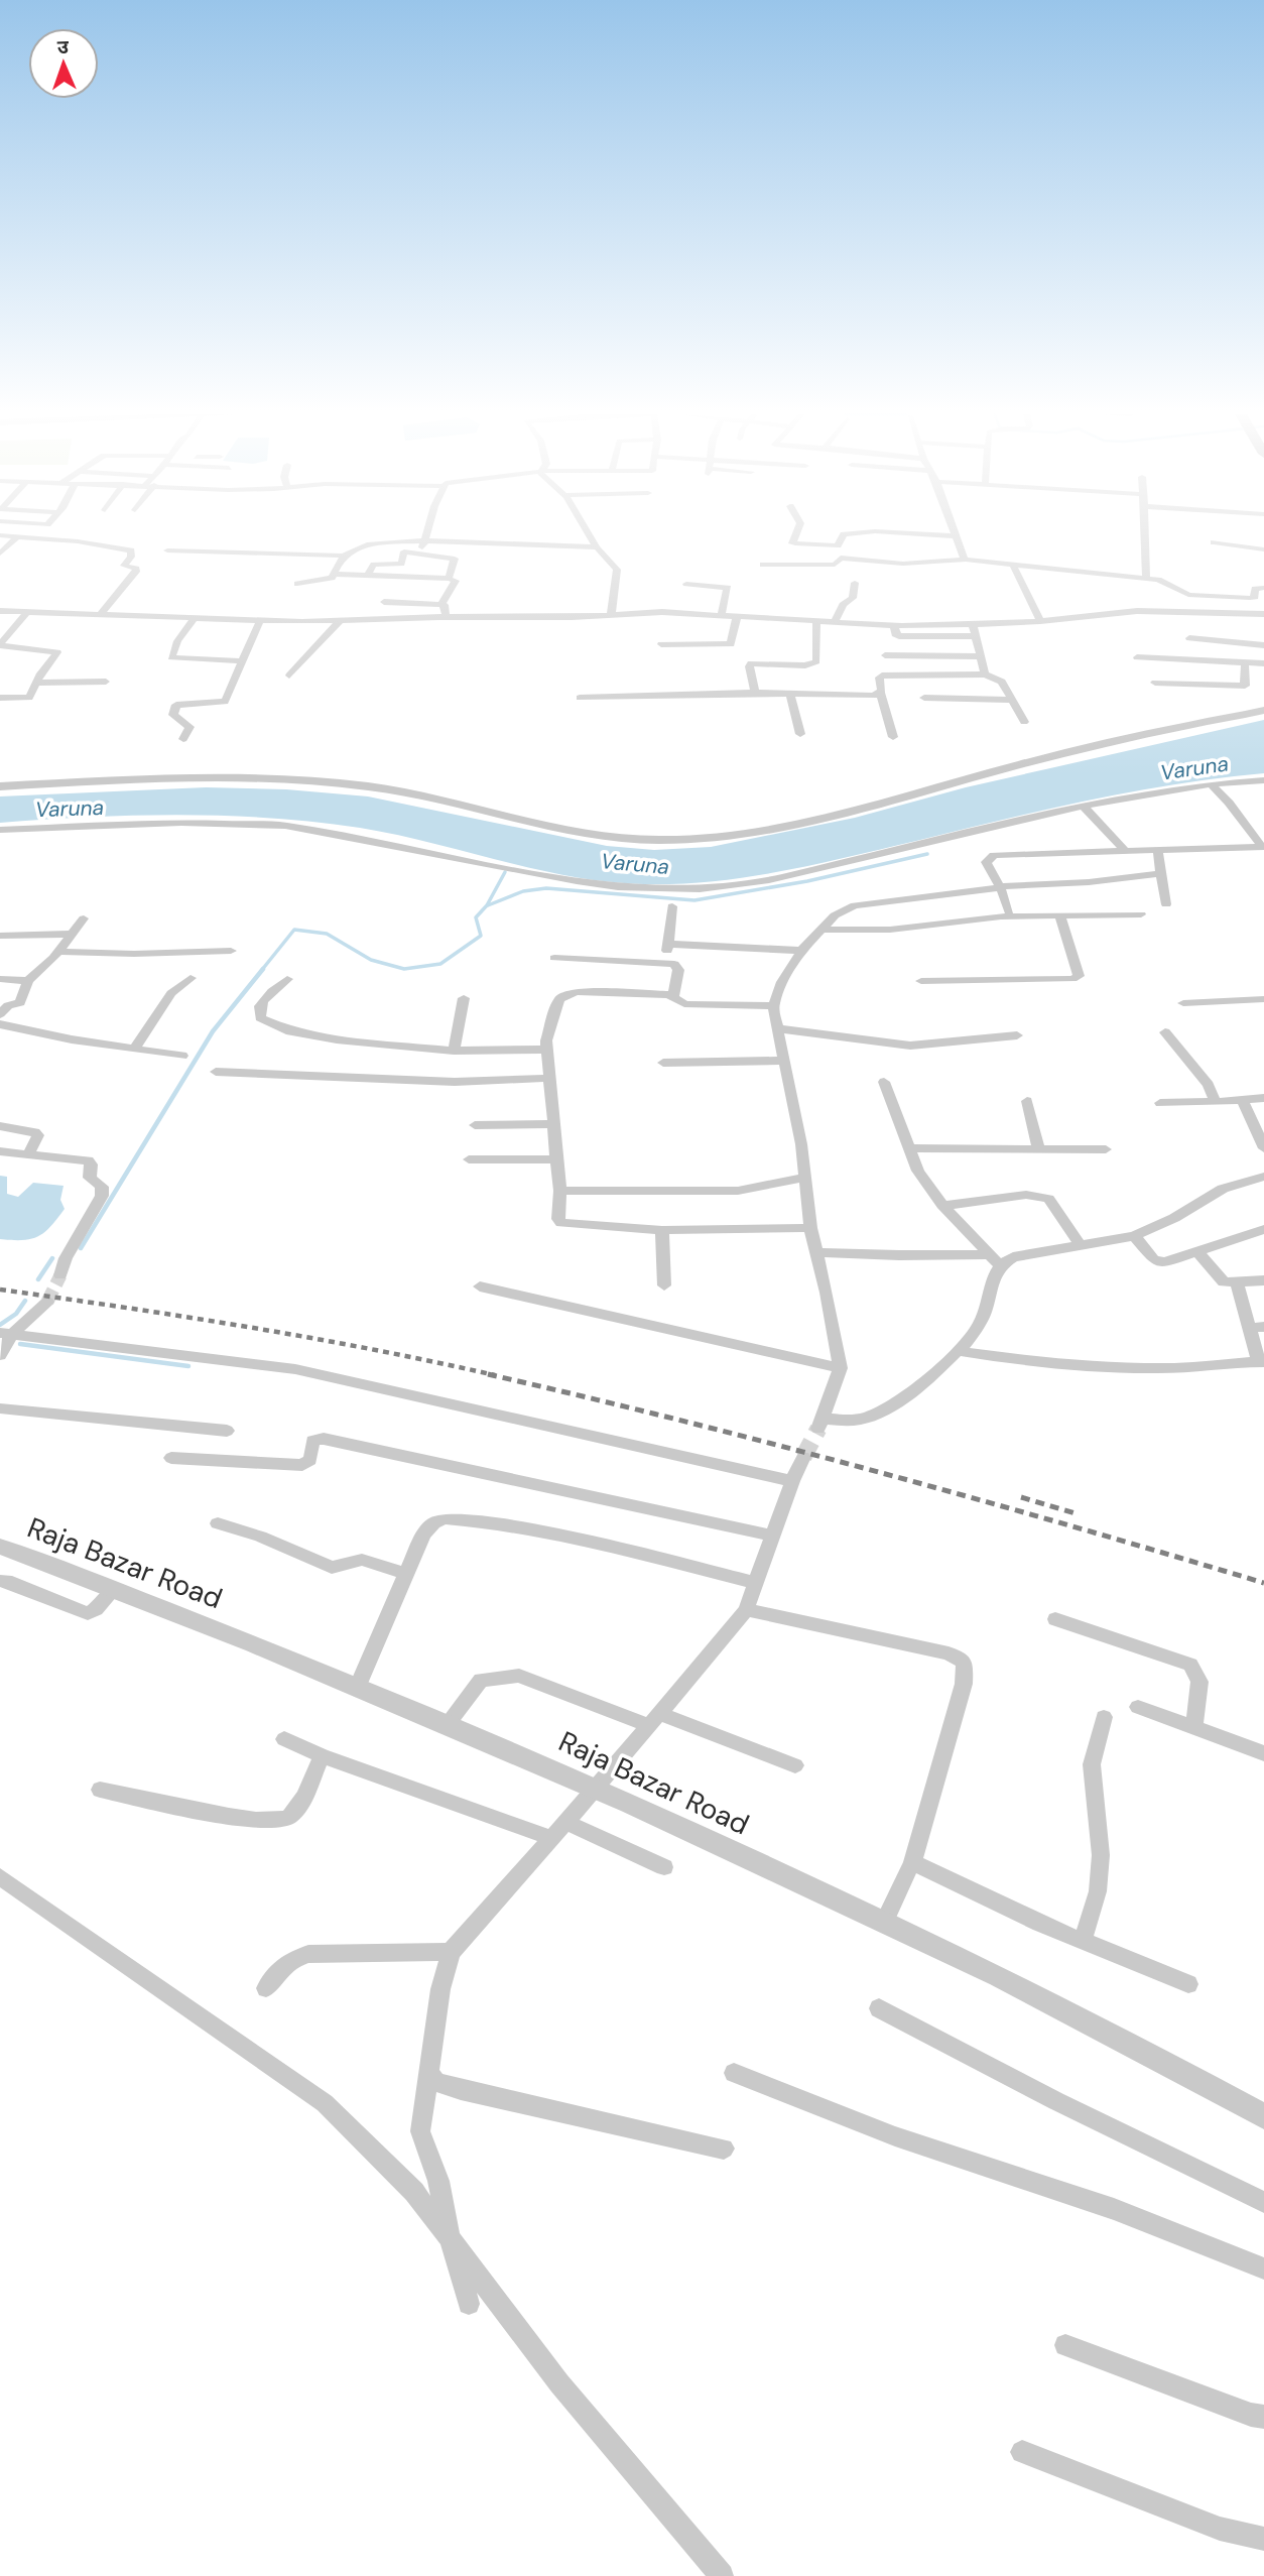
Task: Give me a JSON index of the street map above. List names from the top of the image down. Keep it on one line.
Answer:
{"streets":{"street":["Raja Bazar Road"]},"water":["Varuna"],"north":"top"}
